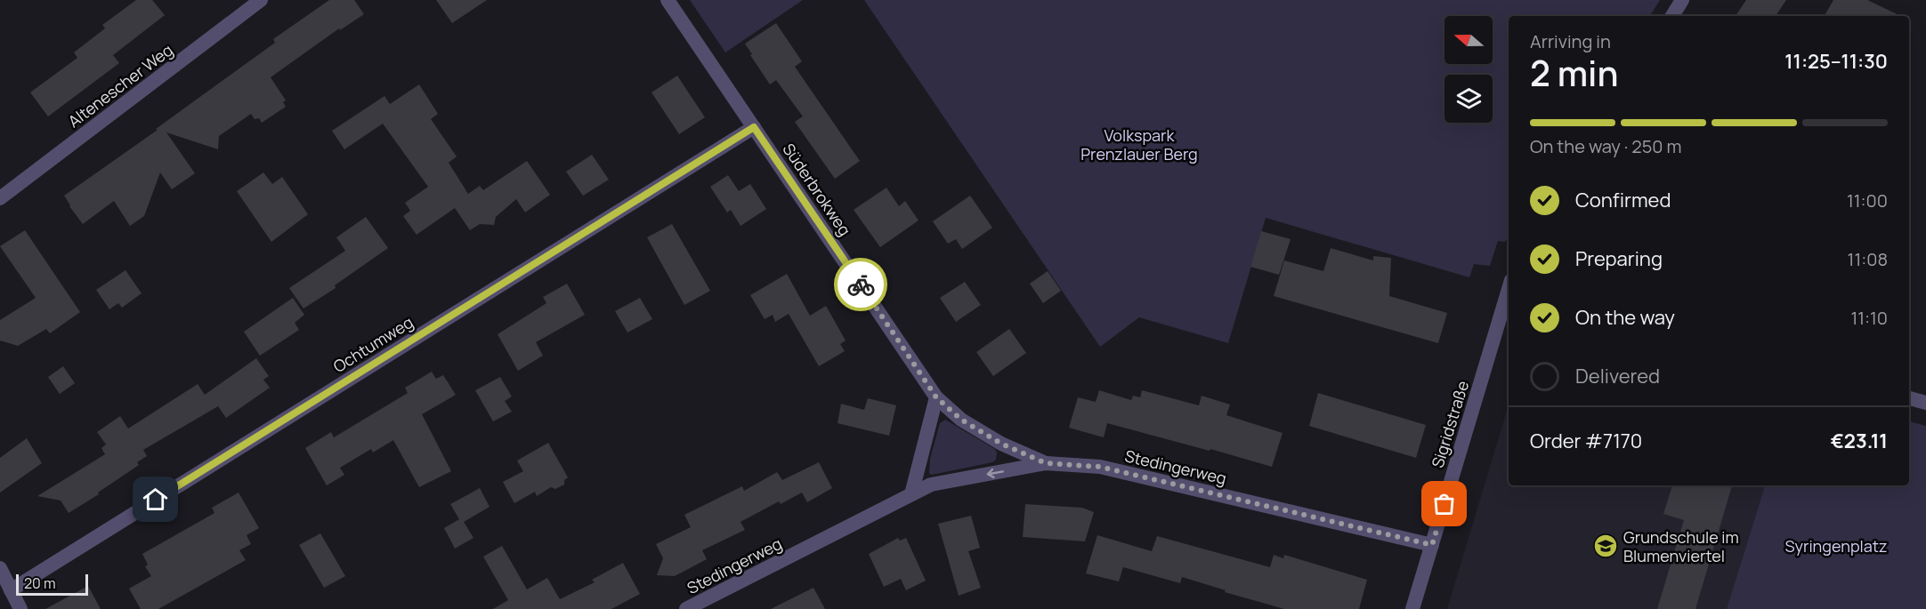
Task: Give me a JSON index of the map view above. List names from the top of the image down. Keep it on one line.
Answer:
{"streets":{"street":["Altenescher Weg","Süderbrokweg","Ochtumweg","Sigridstraße","Stedingerweg"]},"crossings":[["Süderbrokweg","Ochtumweg"],["Süderbrokweg","Stedingerweg"],["Sigridstraße","Stedingerweg"]],"parks":["Volkspark Prenzlauer Berg","Syringenplatz"],"places":{"school or university":["Grundschule im Blumenviertel"]},"scale_bar":"20 m","north":"left","page":{"heading":["2 min","Arriving in","11:25–11:30"],"panel":["Order #7170","€23.11"],"bar":"On the way · 250 m","list":[["Confirmed","11:00"],["Preparing","11:08"],["On the way","11:10"],"Delivered"],"scale":"20 m"}}
